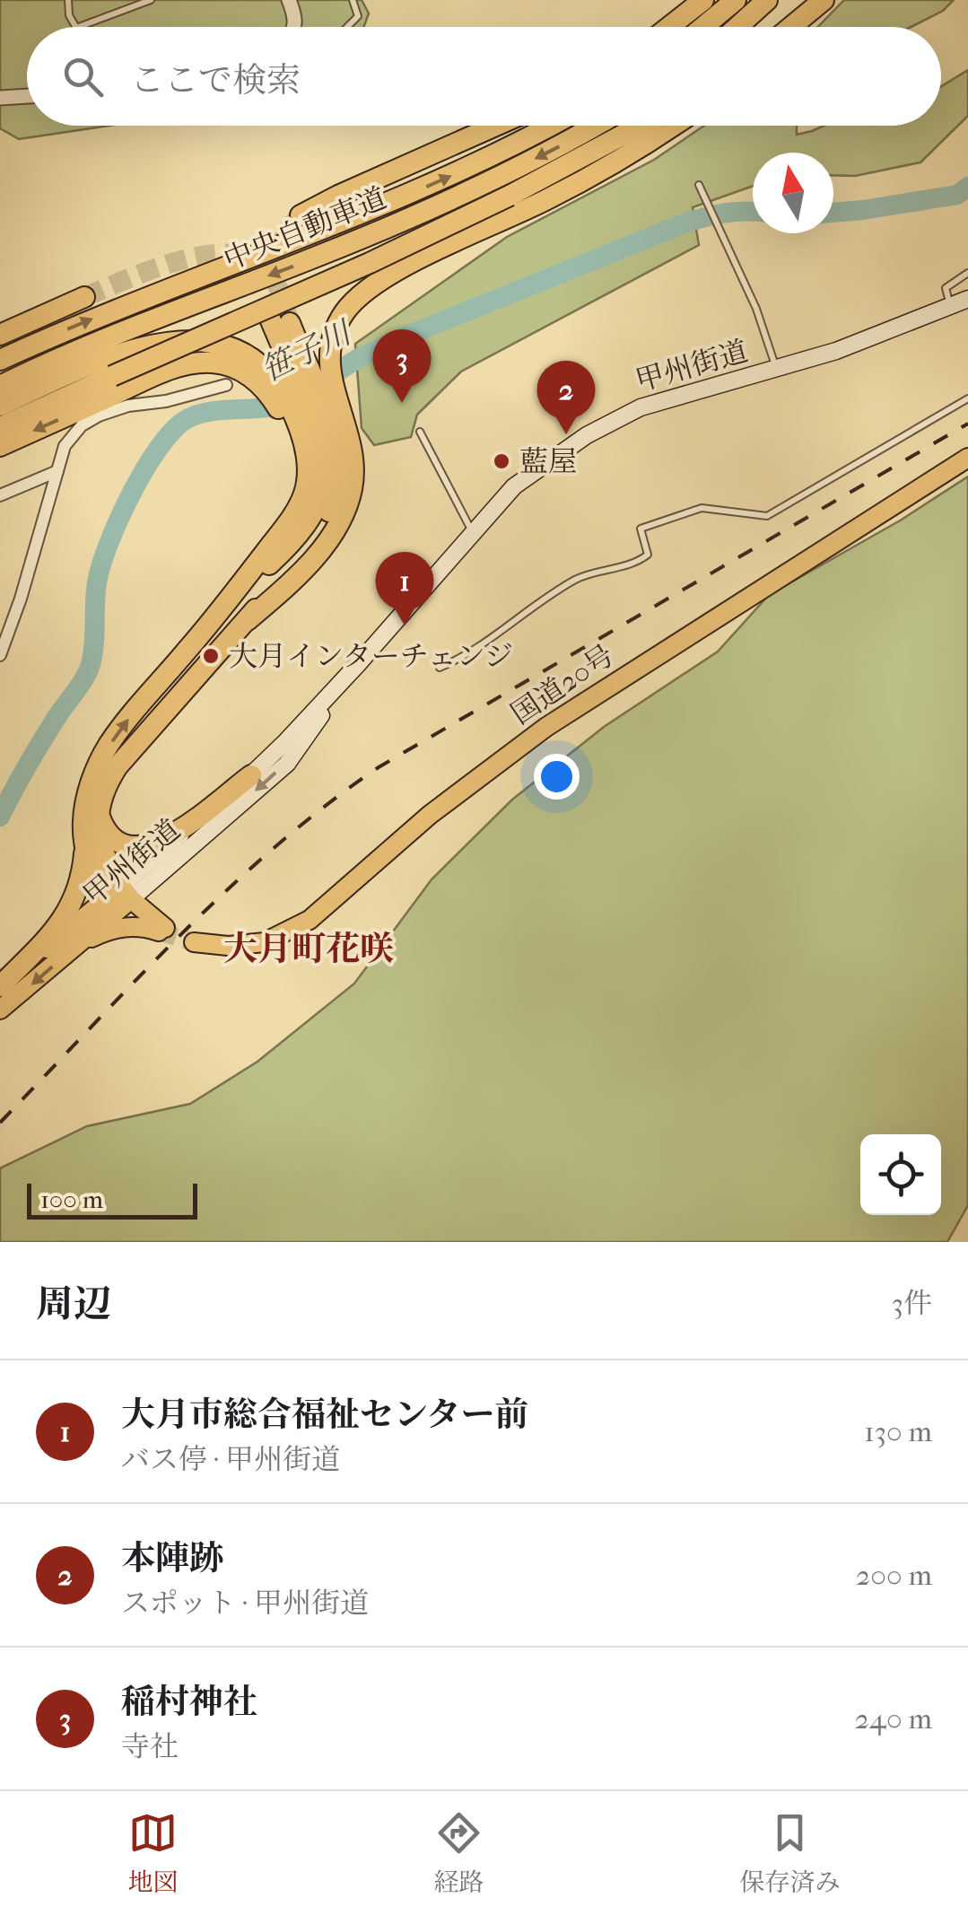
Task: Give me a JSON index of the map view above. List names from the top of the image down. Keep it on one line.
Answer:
{"streets":{"highway":["中央自動車道","甲州街道","国道20号"]},"districts":["大月町花咲"],"water":["笹子川"],"places":["藍屋","大月インターチェンジ"],"scale_bar":"100 m","north":"top","page":{"search":"ここで検索","pins":["3","2","1"],"scale":"100 m","heading":["周辺","3件"],"list":[{"mark":"1","name":"大月市総合福祉センター前","note":"バス停 · 甲州街道","value":"130 m"},{"mark":"2","name":"本陣跡","note":"スポット · 甲州街道","value":"200 m"},{"mark":"3","name":"稲村神社","note":"寺社","value":"240 m"}],"nav":["地図","経路","保存済み"]}}
